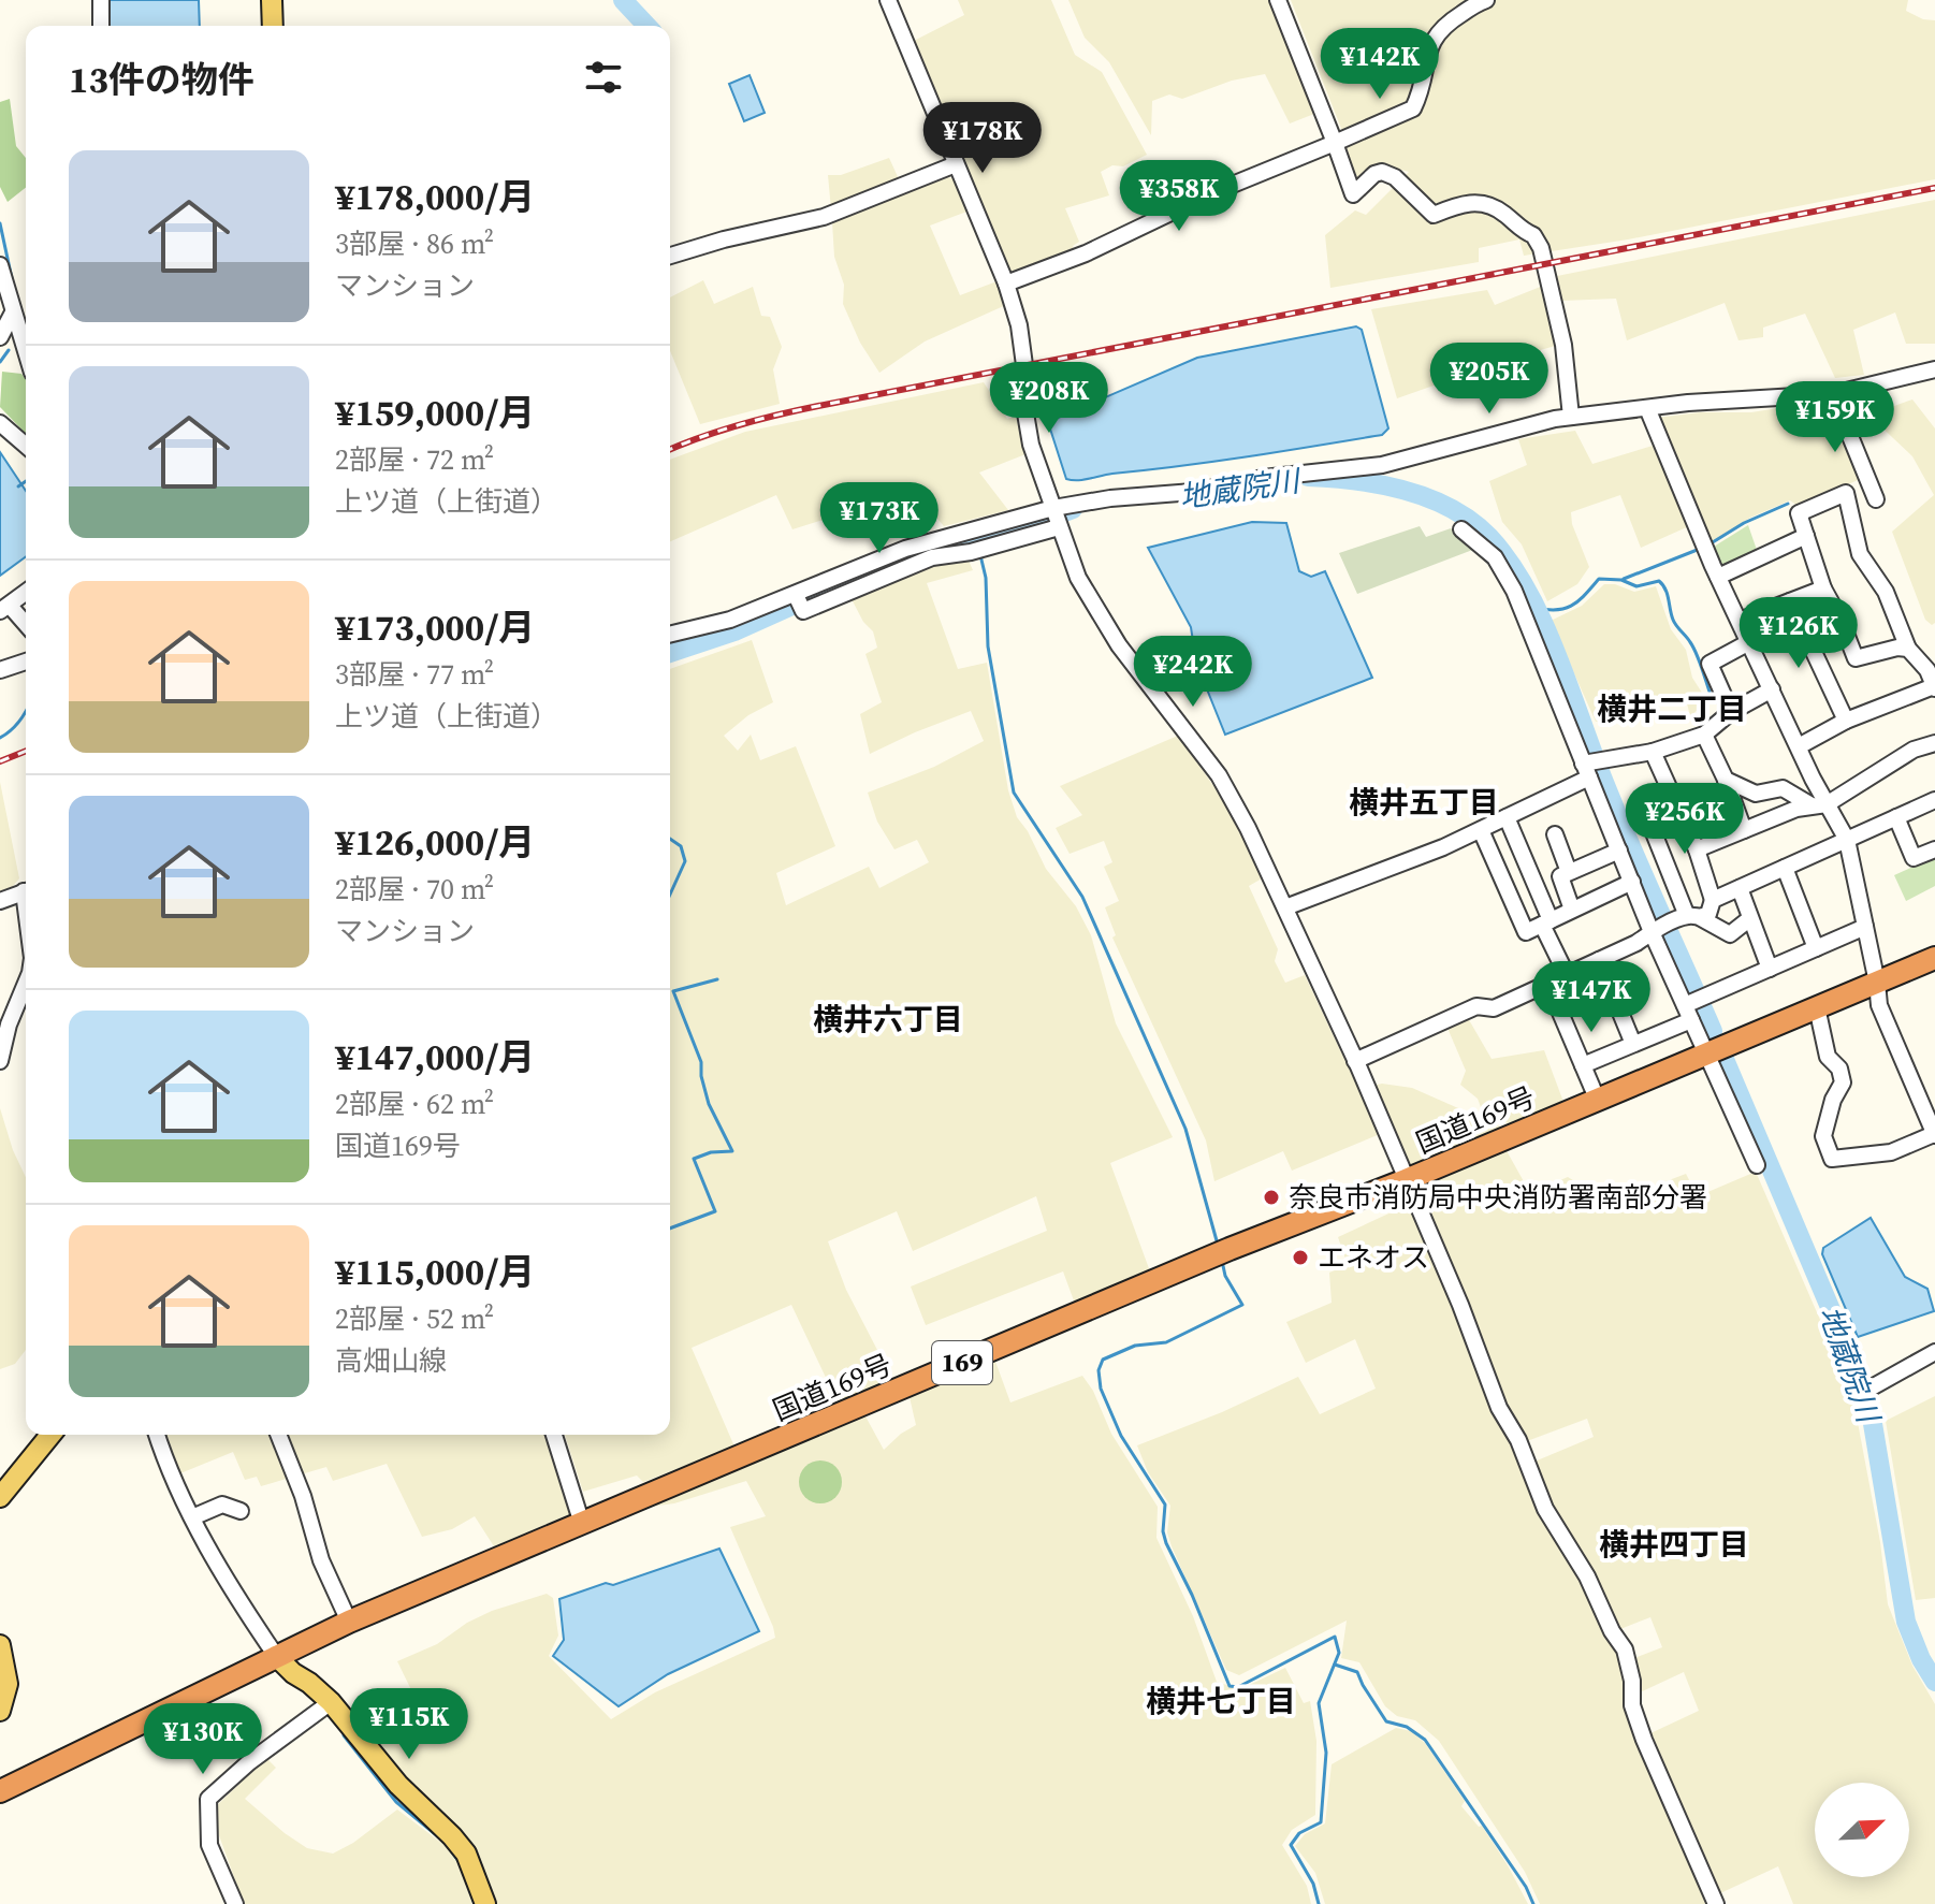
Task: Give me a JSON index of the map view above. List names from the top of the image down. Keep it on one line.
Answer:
{"streets":{"highway":["国道169号","169"]},"districts":["横井二丁目","横井五丁目","横井六丁目","横井四丁目","横井七丁目"],"water":["地蔵院川"],"places":["奈良市消防局中央消防署南部分署","エネオス"],"north":"top right","page":{"heading":"13件の物件","price":["¥142K","¥178K","¥358K","¥205K","¥208K","¥159K","¥173K","¥126K","¥242K","¥256K","¥147K","¥115K","¥130K"],"list":[{"name":"¥178,000/月","note":"3部屋 · 86 m² · マンション"},{"name":"¥159,000/月","note":"2部屋 · 72 m² · 上ツ道（上街道）"},{"name":"¥173,000/月","note":"3部屋 · 77 m² · 上ツ道（上街道）"},{"name":"¥126,000/月","note":"2部屋 · 70 m² · マンション"},{"name":"¥147,000/月","note":"2部屋 · 62 m² · 国道169号"},{"name":"¥115,000/月","note":"2部屋 · 52 m² · 高畑山線"}]}}
